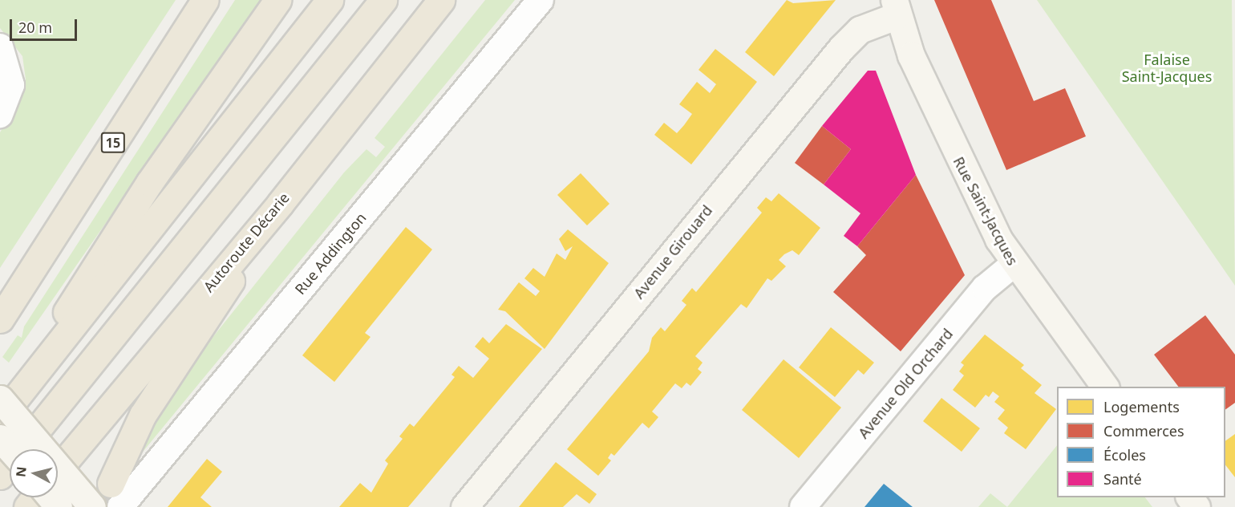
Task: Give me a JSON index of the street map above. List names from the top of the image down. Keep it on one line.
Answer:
{"streets":{"highway":["15","Autoroute Décarie"],"main road":["Rue Saint-Jacques","Avenue Girouard"],"street":["Rue Addington","Avenue Old Orchard"]},"crossings":[["Rue Saint-Jacques","Avenue Girouard"],["Rue Saint-Jacques","Avenue Old Orchard"]],"parks":["Falaise Saint-Jacques"],"legend":["Logements","Commerces","Écoles","Santé"],"scale_bar":"20 m","north":"left"}
